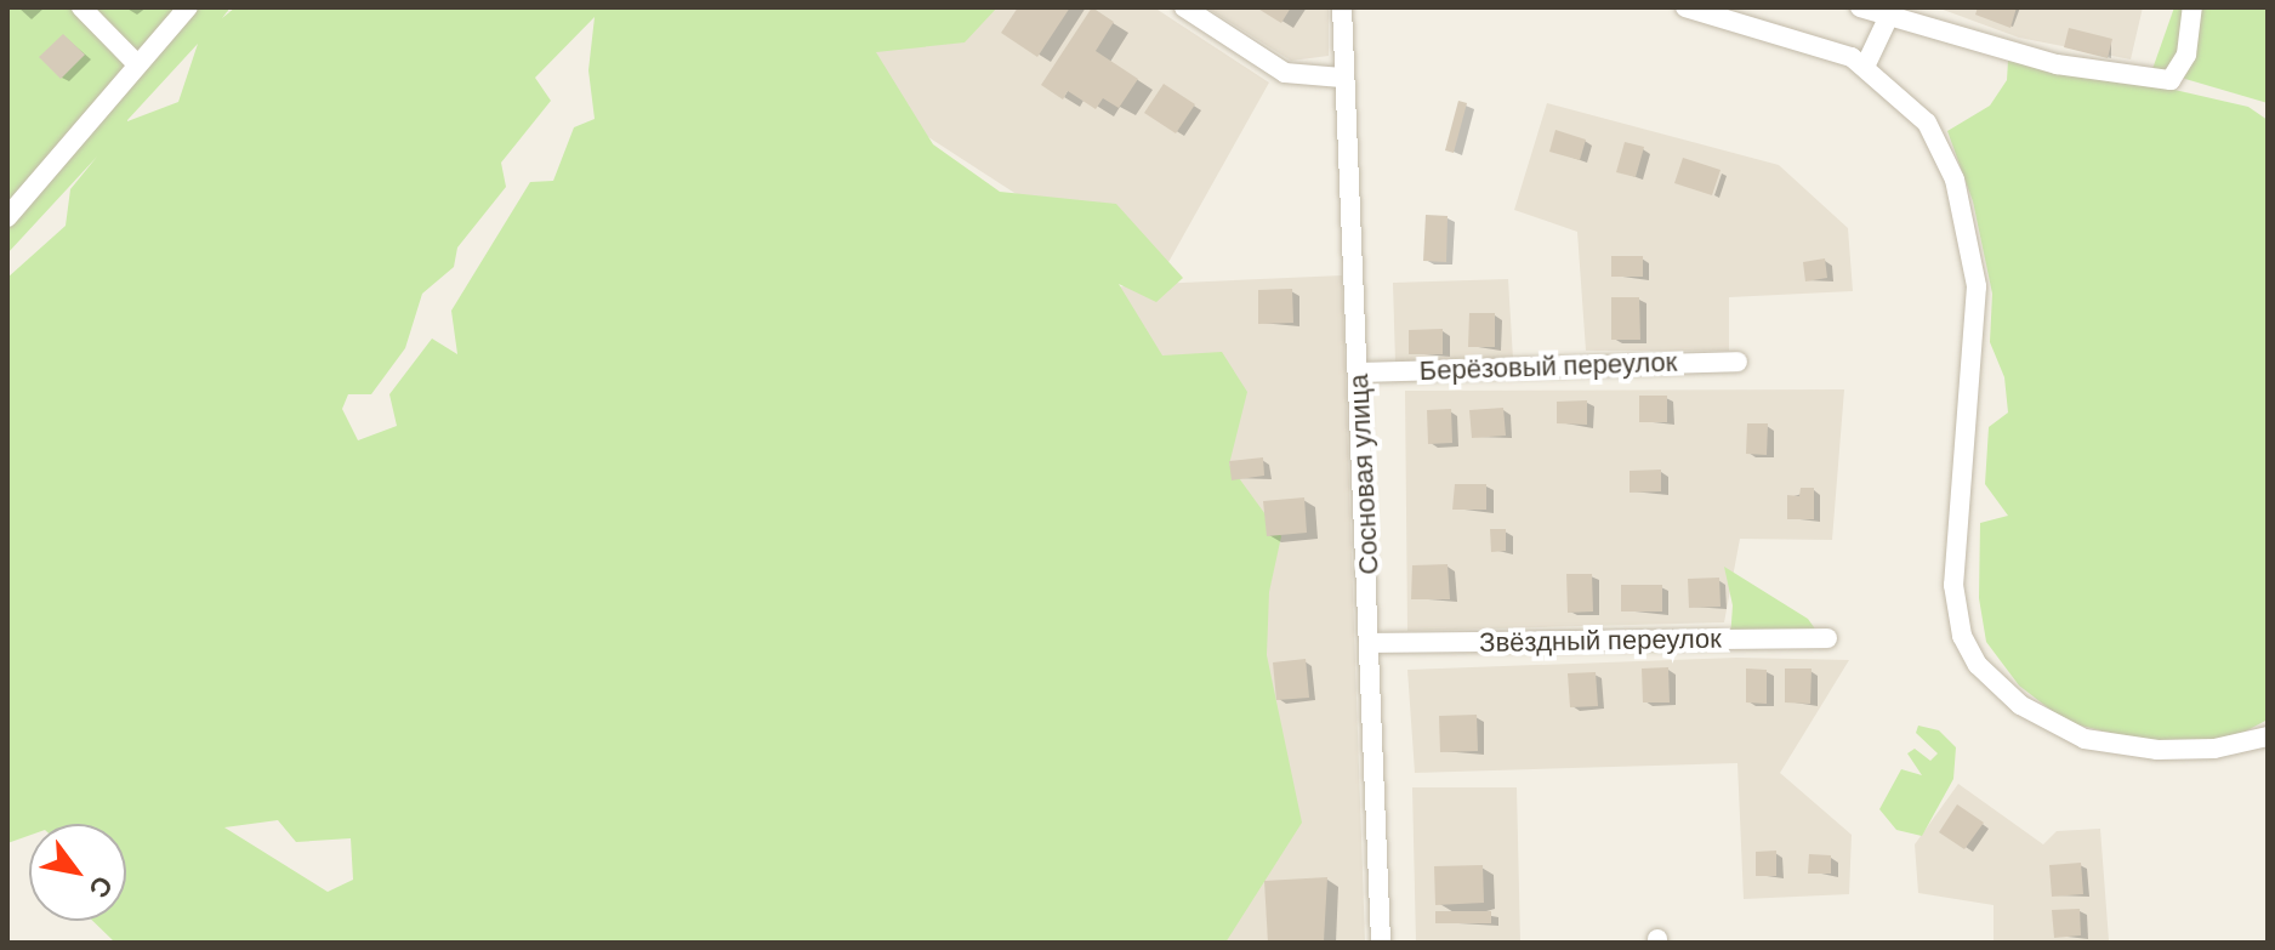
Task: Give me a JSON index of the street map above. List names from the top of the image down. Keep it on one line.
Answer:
{"streets":{"street":["Берёзовый переулок","Сосновая улица","Звёздный переулок"]},"crossings":[["Берёзовый переулок","Сосновая улица"],["Сосновая улица","Звёздный переулок"]],"north":"bottom right"}
